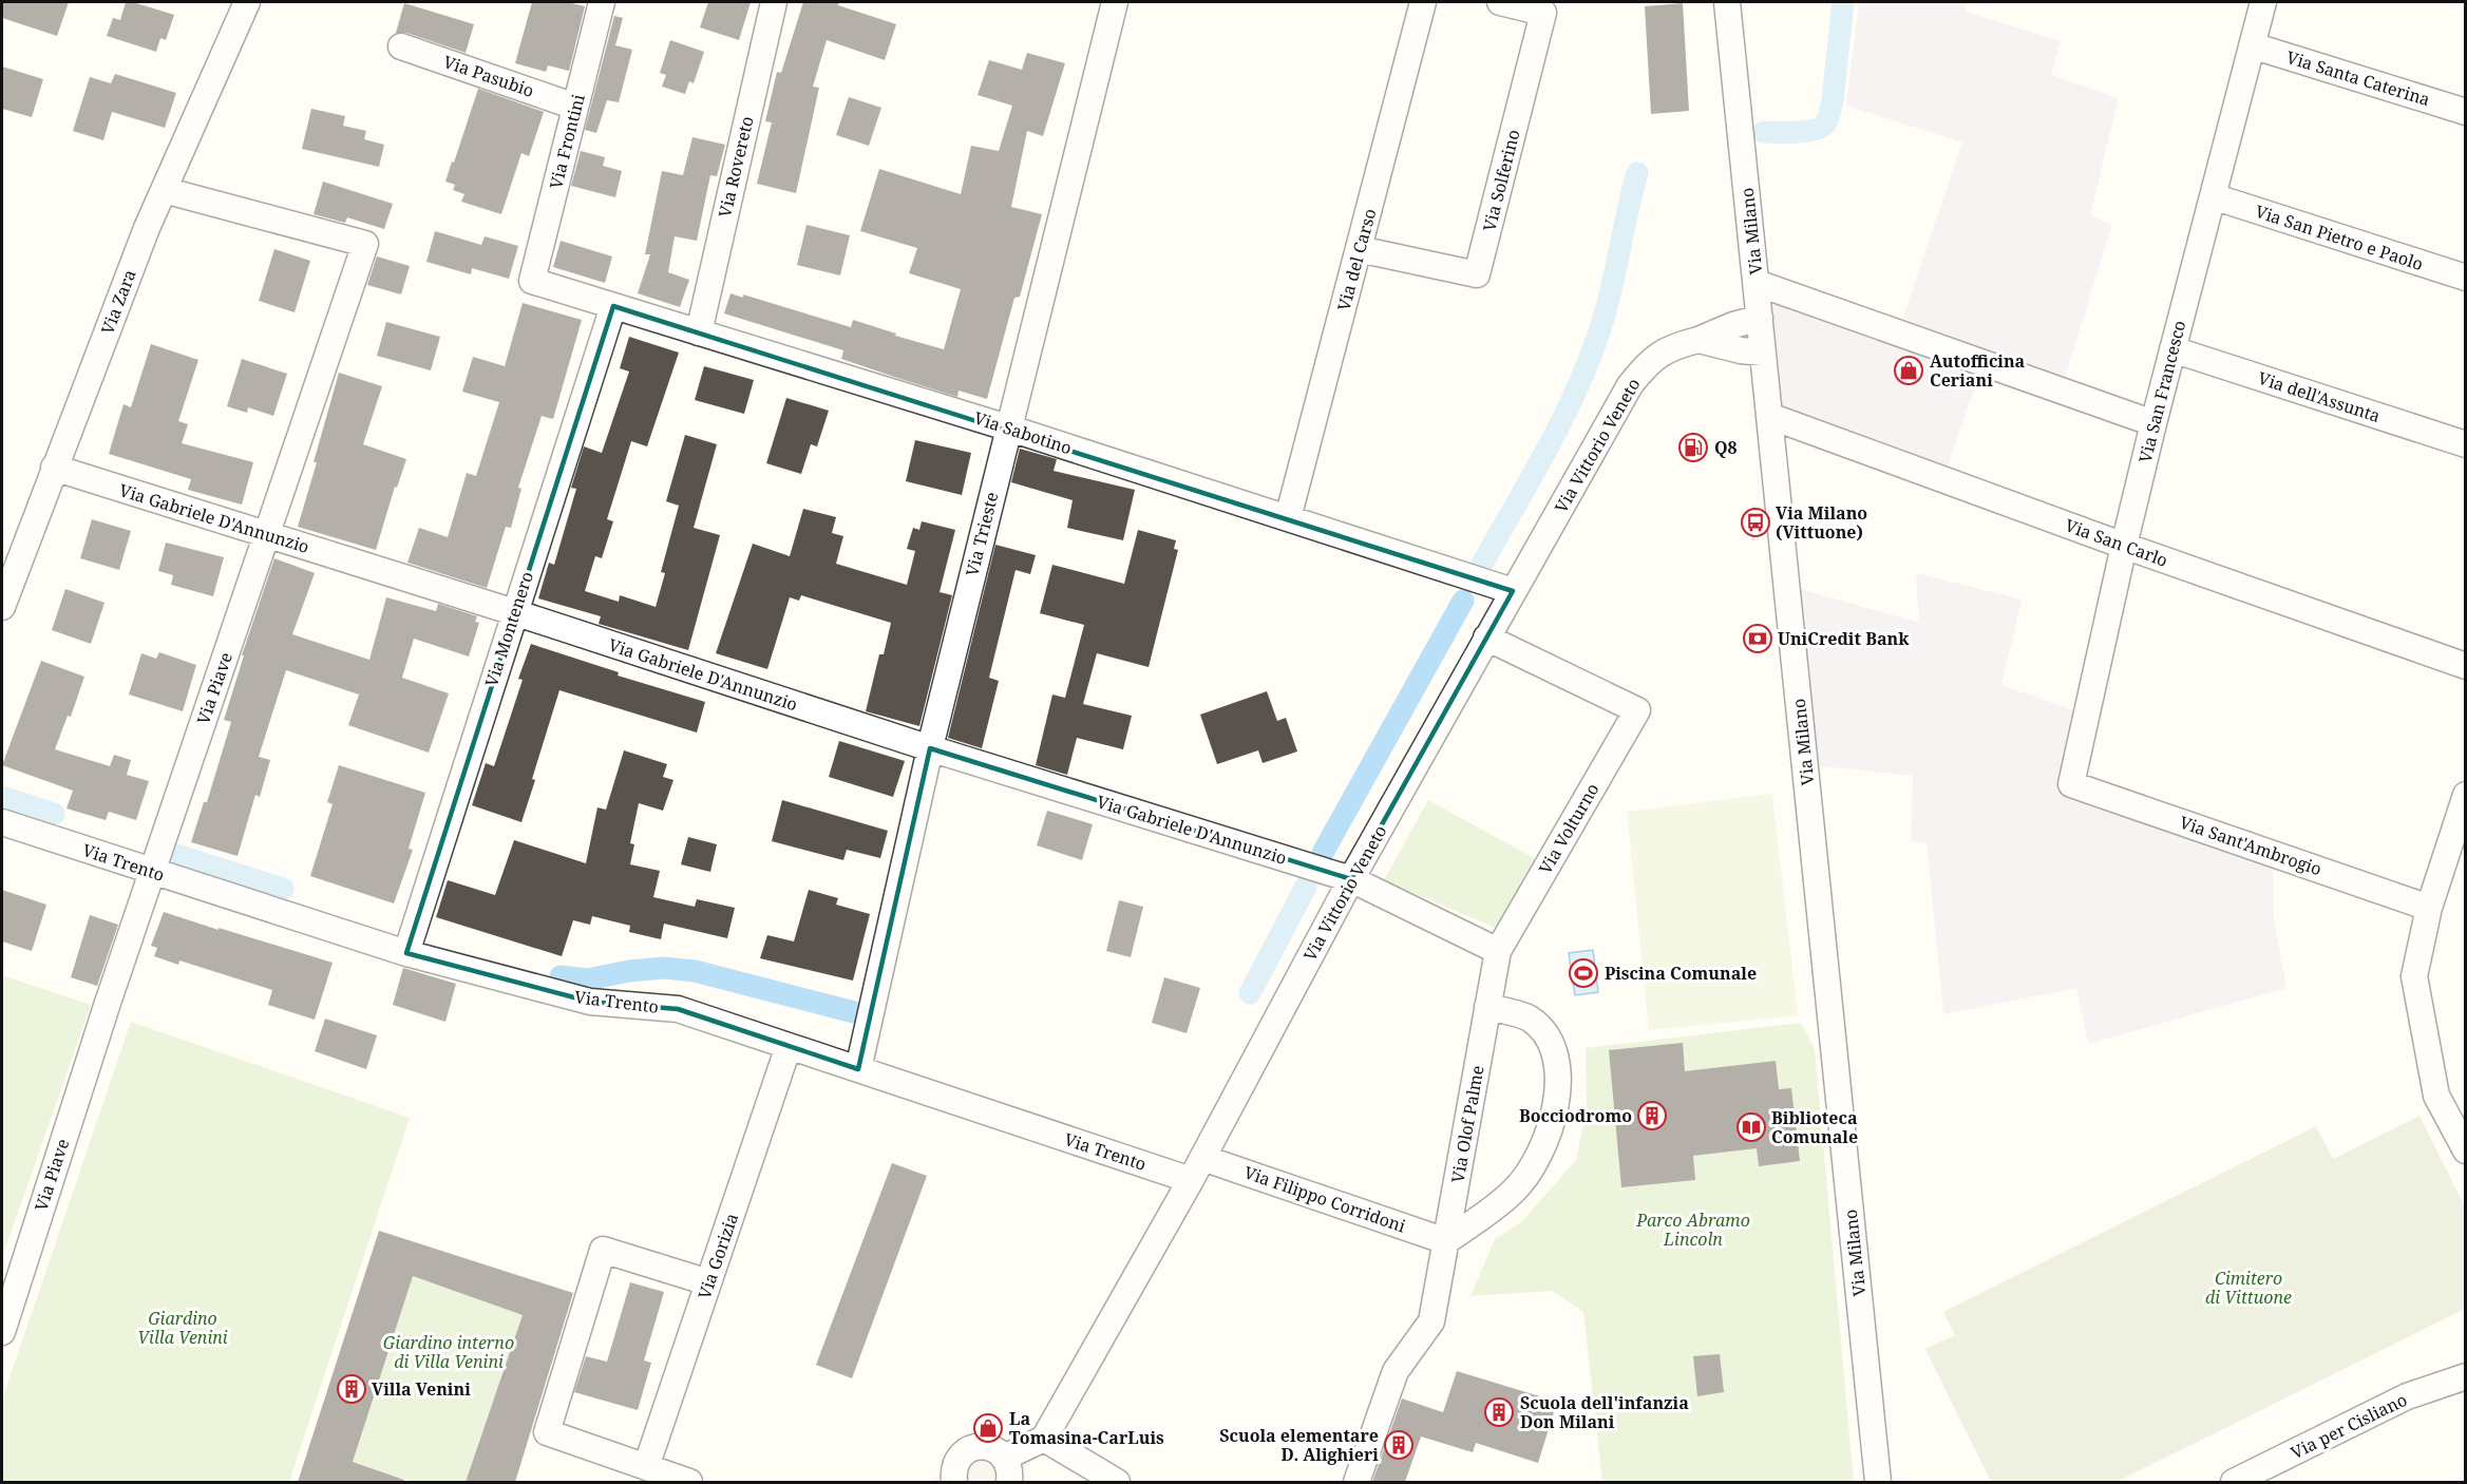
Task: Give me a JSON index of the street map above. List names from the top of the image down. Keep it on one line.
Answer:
{"streets":{"street":["Via Pasubio","Via Santa Caterina","Via Frontini","Via Rovereto","Via Solferino","Via Milano","Via San Pietro e Paolo","Via del Carso","Via Zara","Via San Francesco","Via dell'Assunta","Via Sabotino","Via Vittorio Veneto","Via Gabriele D'Annunzio","Via Trieste","Via San Carlo","Via Montenero","Via Piave","Via Volturno","Via Sant'Ambrogio","Via Trento","Via Olof Palme","Via Filippo Corridoni","Via Gorizia","Via per Cisliano"]},"crossings":[["Via Pasubio","Via Frontini"],["Via Santa Caterina","Via San Francesco"],["Via Frontini","Via Sabotino"],["Via Rovereto","Via Sabotino"],["Via Solferino","Via del Carso"],["Via Milano","Via Vittorio Veneto"],["Via Milano","Via San Carlo"],["Via San Pietro e Paolo","Via San Francesco"],["Via del Carso","Via Sabotino"],["Via Zara","Via Gabriele D'Annunzio"],["Via Zara","Via Piave"],["Via San Francesco","Via dell'Assunta"],["Via San Francesco","Via San Carlo"],["Via San Francesco","Via Sant'Ambrogio"],["Via Sabotino","Via Vittorio Veneto"],["Via Sabotino","Via Trieste"],["Via Sabotino","Via Montenero"],["Via Vittorio Veneto","Via Gabriele D'Annunzio"],["Via Vittorio Veneto","Via Volturno"],["Via Vittorio Veneto","Via Trento"],["Via Vittorio Veneto","Via Filippo Corridoni"],["Via Gabriele D'Annunzio","Via Trieste"],["Via Gabriele D'Annunzio","Via Montenero"],["Via Gabriele D'Annunzio","Via Piave"],["Via Trieste","Via Trento"],["Via Montenero","Via Trento"],["Via Piave","Via Trento"],["Via Volturno","Via Olof Palme"],["Via Trento","Via Gorizia"],["Via Olof Palme","Via Filippo Corridoni"]],"parks":["Parco Abramo Lincoln","Cimitero di Vittuone","Giardino Villa Venini","Giardino interno di Villa Venini"],"places":{"shop":["Autofficina Ceriani","La Tomasina-CarLuis"],"fuel station":["Q8"],"bus stop":["Via Milano (Vittuone)"],"bank":["UniCredit Bank"],"sports":["Piscina Comunale"],"building":["Bocciodromo","Villa Venini","Scuola dell'infanzia Don Milani","Scuola elementare D. Alighieri"],"library":["Biblioteca Comunale"]}}
